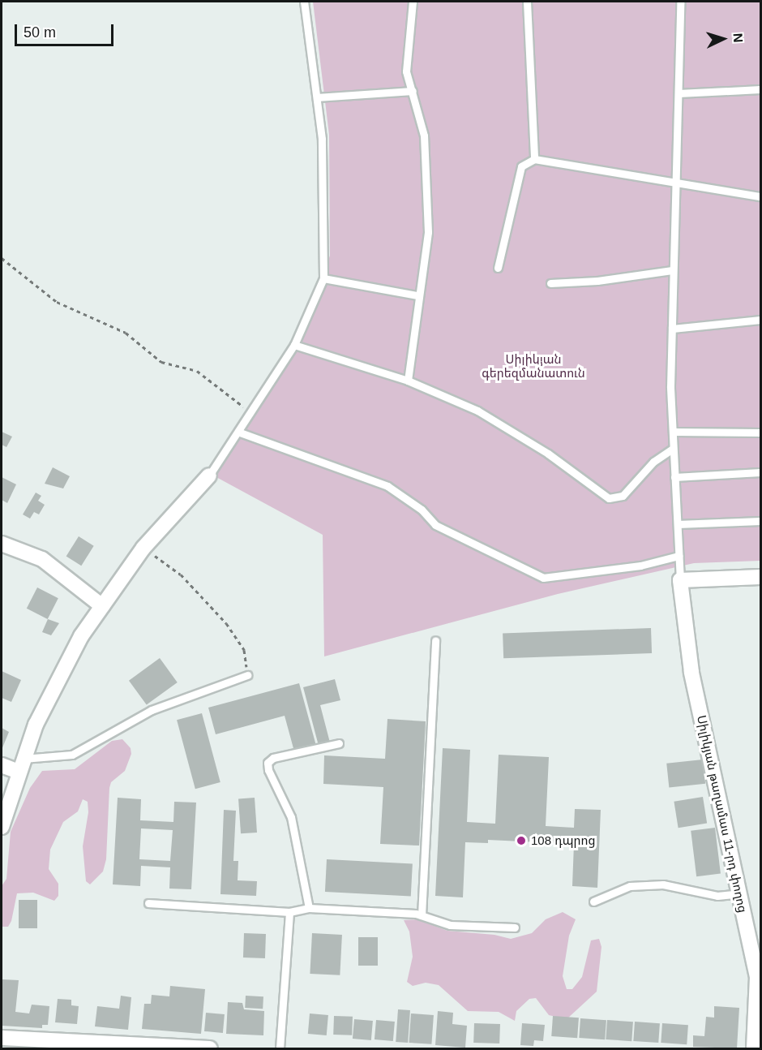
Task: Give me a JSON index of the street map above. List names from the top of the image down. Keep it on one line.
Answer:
{"streets":{"street":["Սիլիկյան թաղամաս 11-րդ փողոց"]},"parks":["Սիլիկյան գերեզմանատուն"],"places":["108 դպրոց"],"scale_bar":"50 m","north":"right"}
